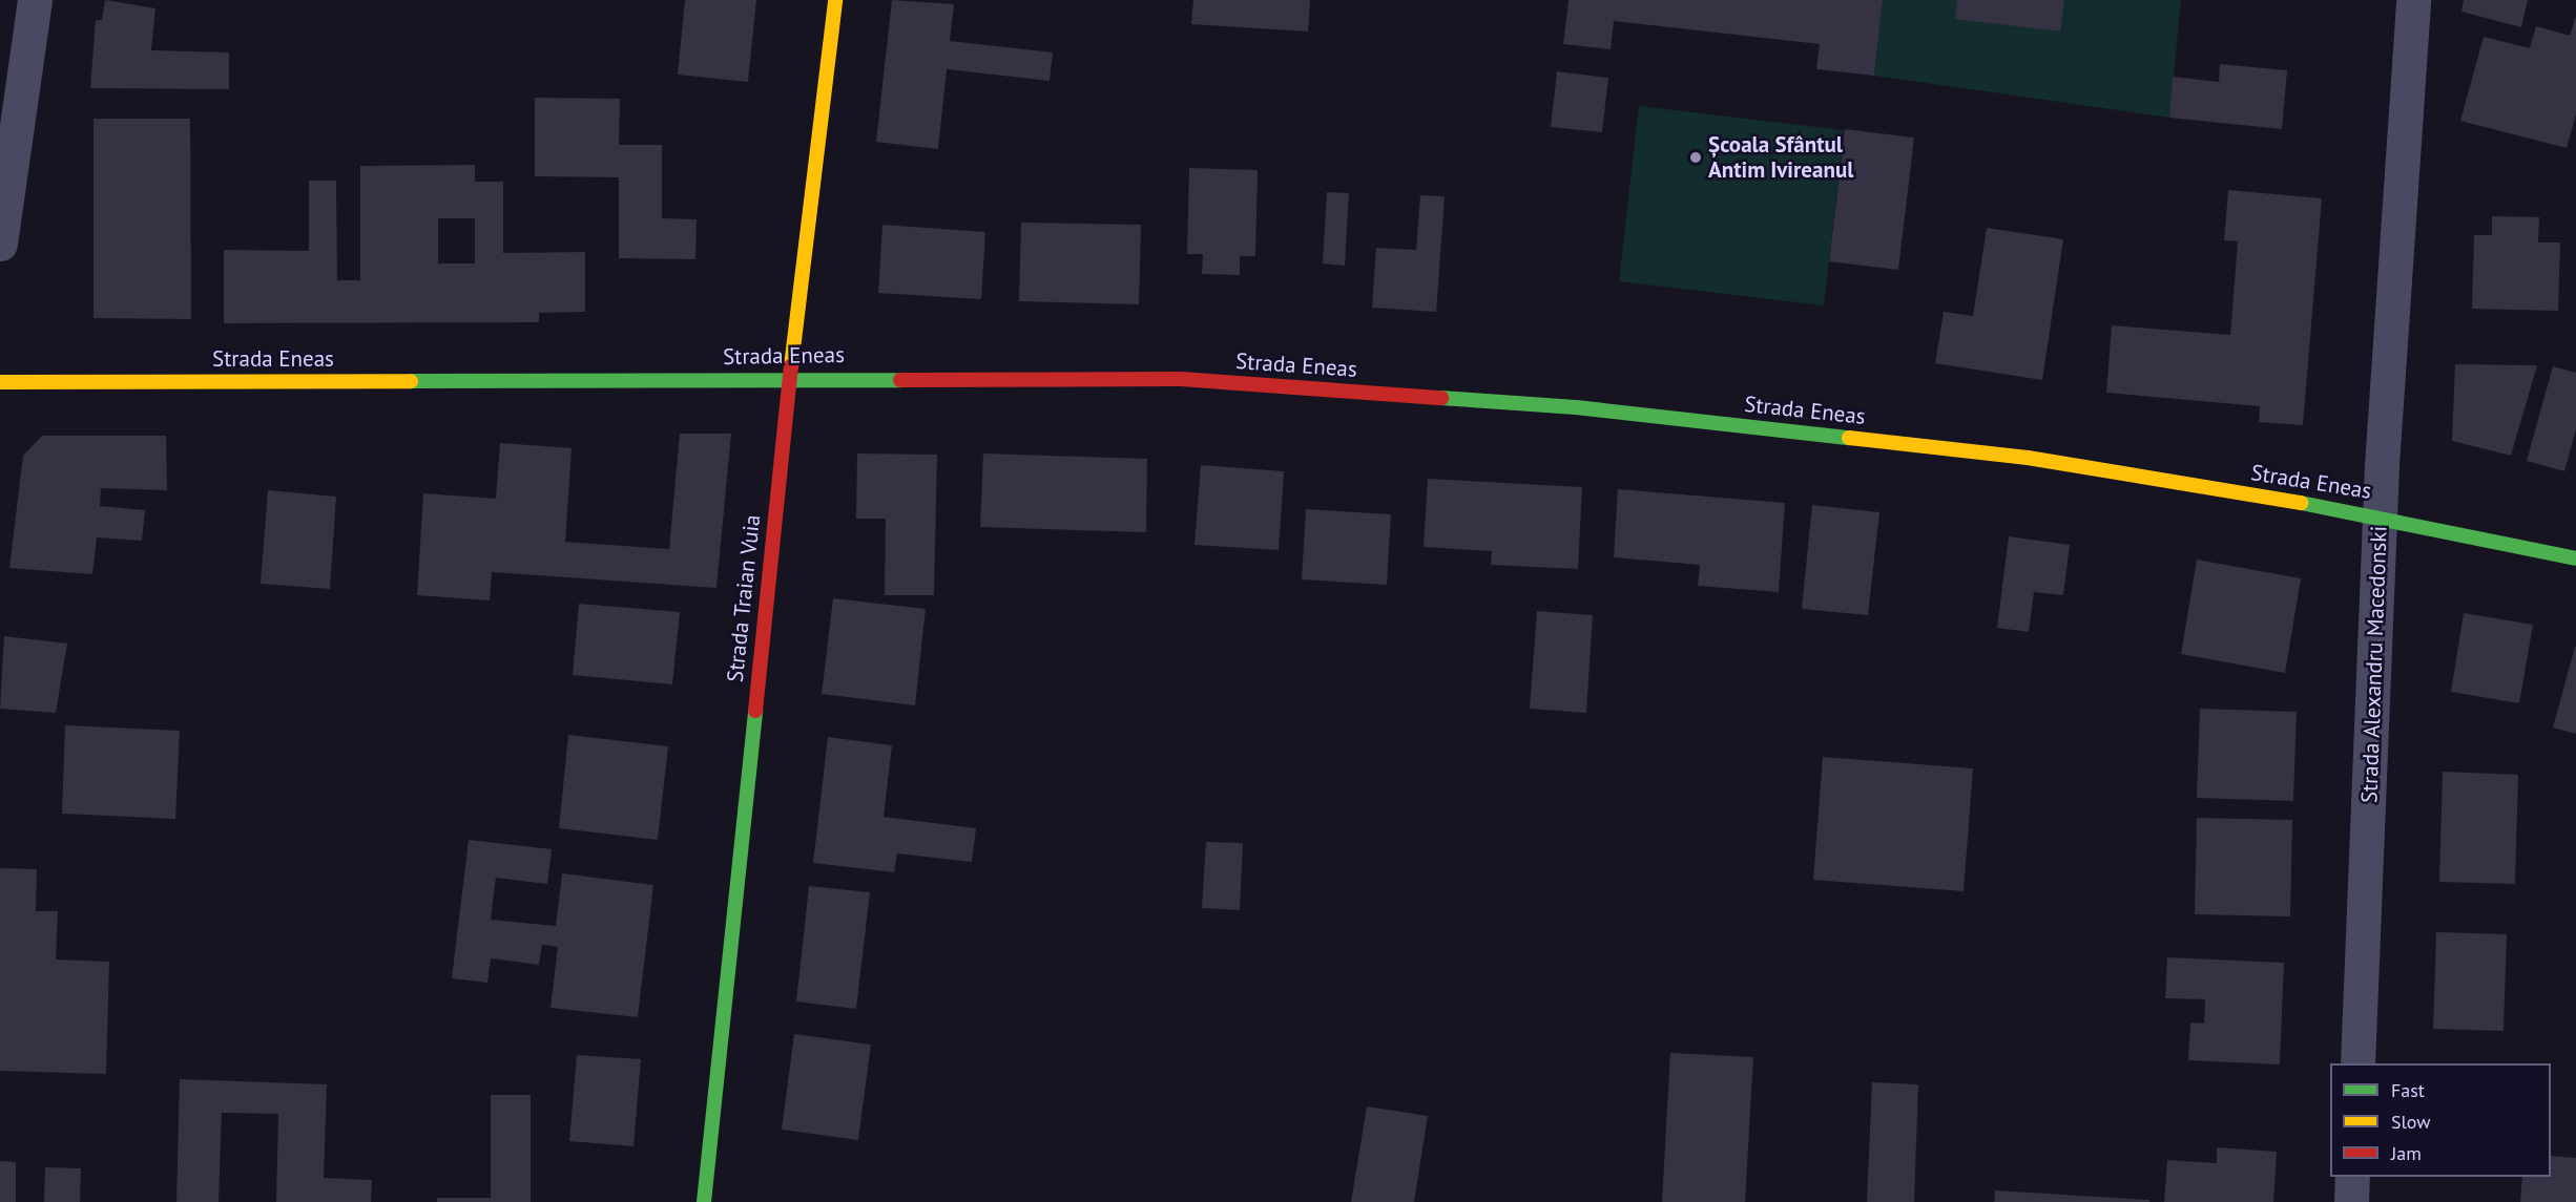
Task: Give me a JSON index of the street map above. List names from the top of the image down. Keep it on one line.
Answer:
{"streets":{"street":["Strada Eneas","Strada Traian Vuia","Strada Alexandru Macedonski"]},"crossings":[["Strada Eneas","Strada Traian Vuia"],["Strada Eneas","Strada Alexandru Macedonski"]],"places":["Școala Sfântul Antim Ivireanul"],"legend":["Fast","Slow","Jam"]}
